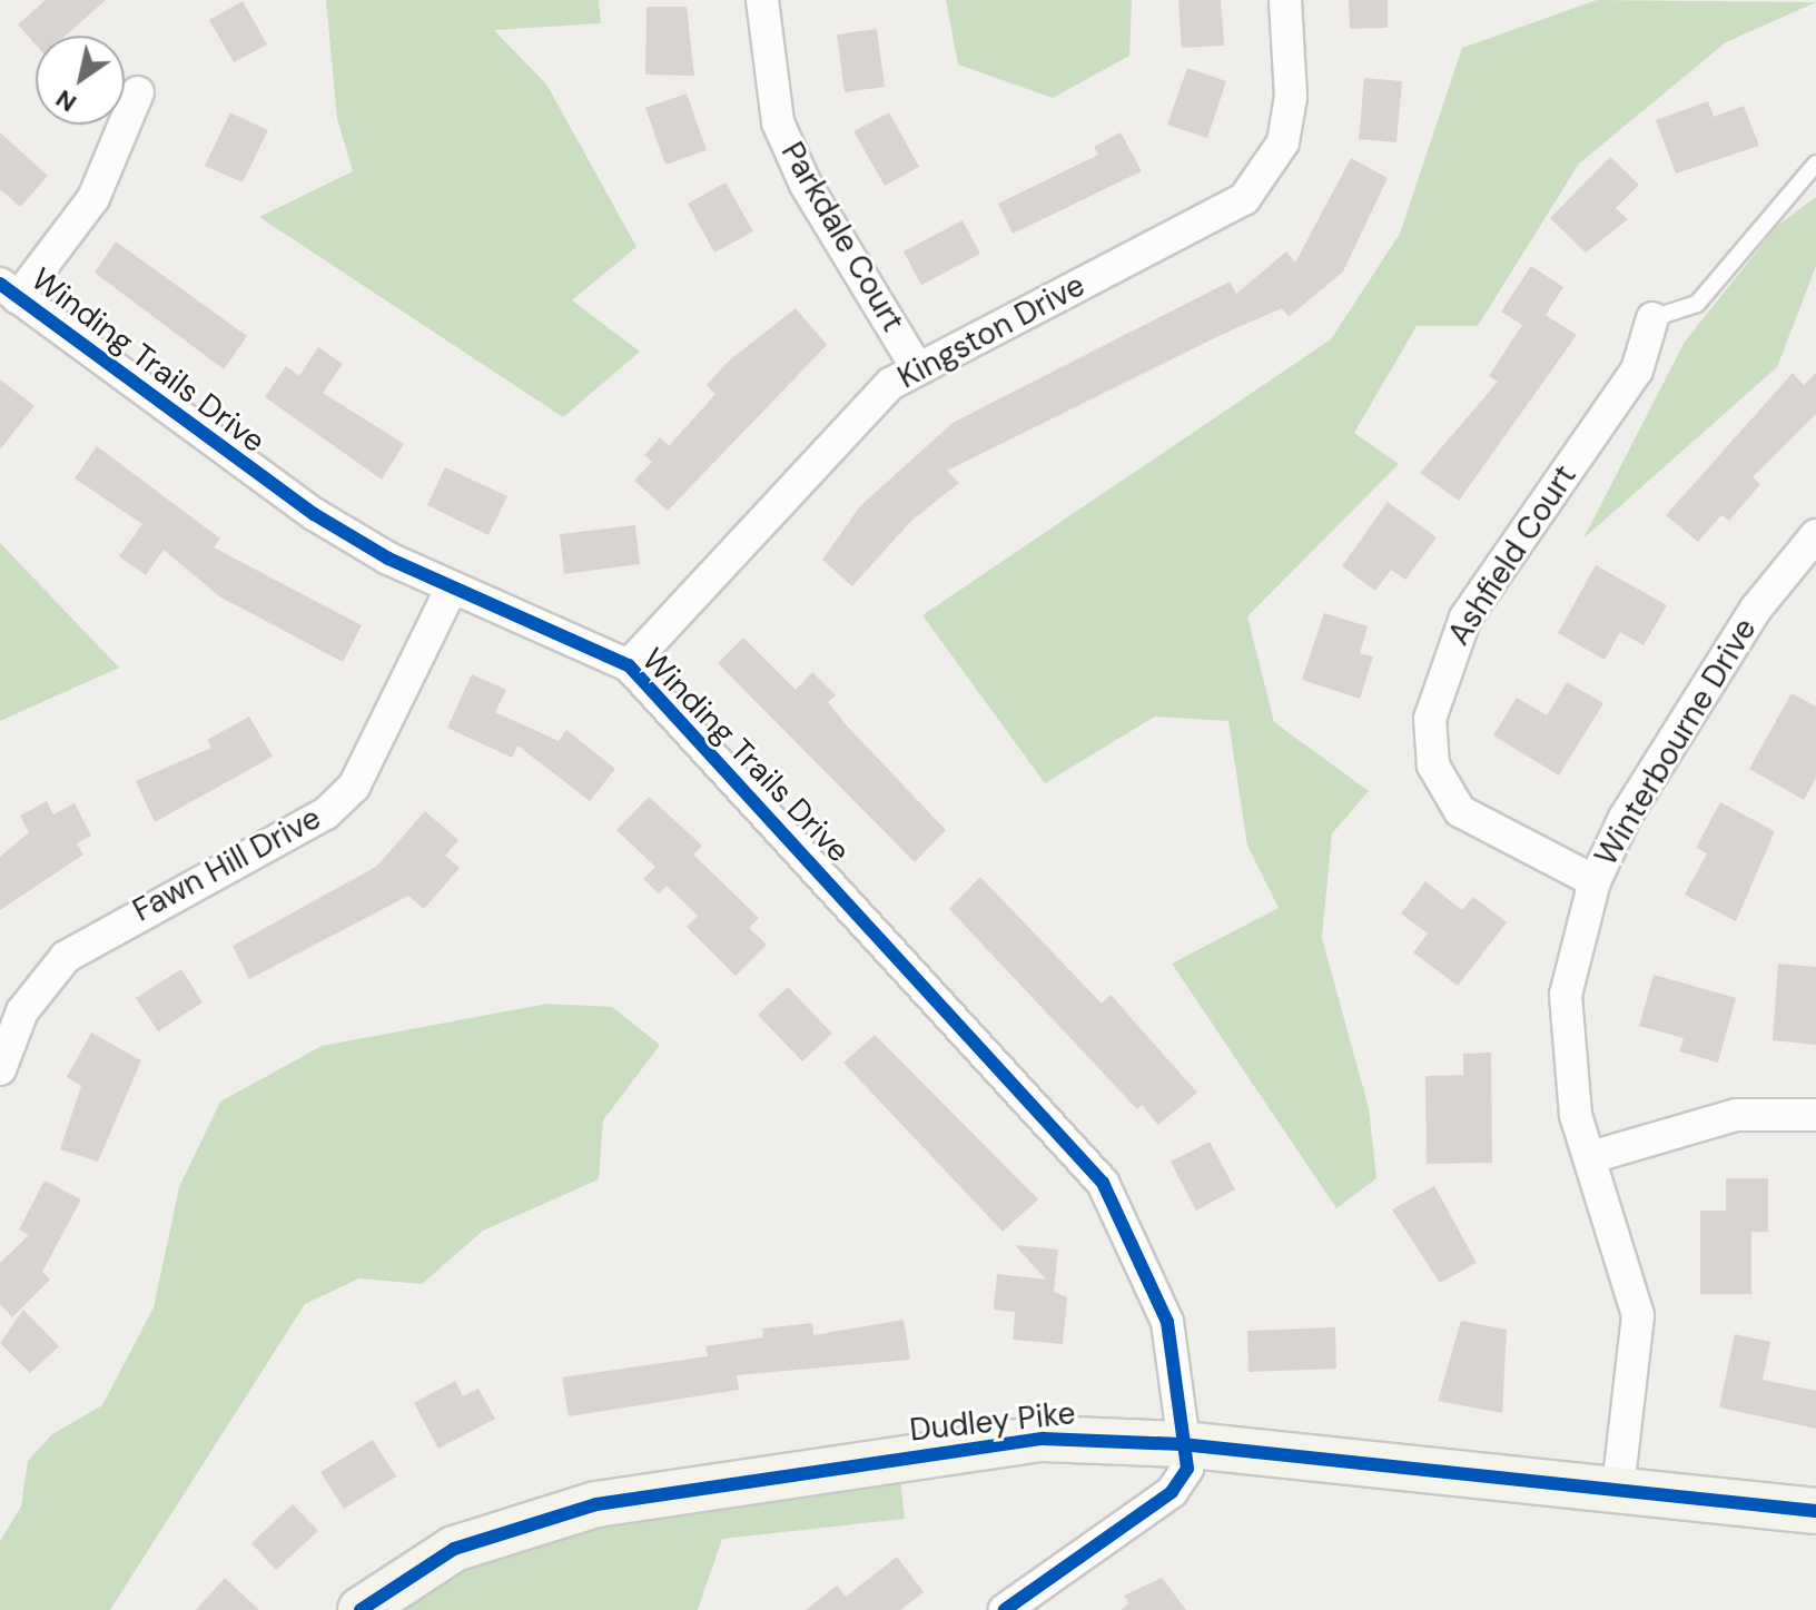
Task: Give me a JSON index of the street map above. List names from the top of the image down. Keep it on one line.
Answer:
{"streets":{"street":["Parkdale Court","Kingston Drive","Winding Trails Drive","Ashfield Court","Winterbourne Drive","Fawn Hill Drive","Dudley Pike"]},"crossings":[["Parkdale Court","Kingston Drive"],["Kingston Drive","Winding Trails Drive"],["Winding Trails Drive","Fawn Hill Drive"],["Winding Trails Drive","Dudley Pike"],["Ashfield Court","Winterbourne Drive"],["Winterbourne Drive","Dudley Pike"]],"north":"bottom left"}
